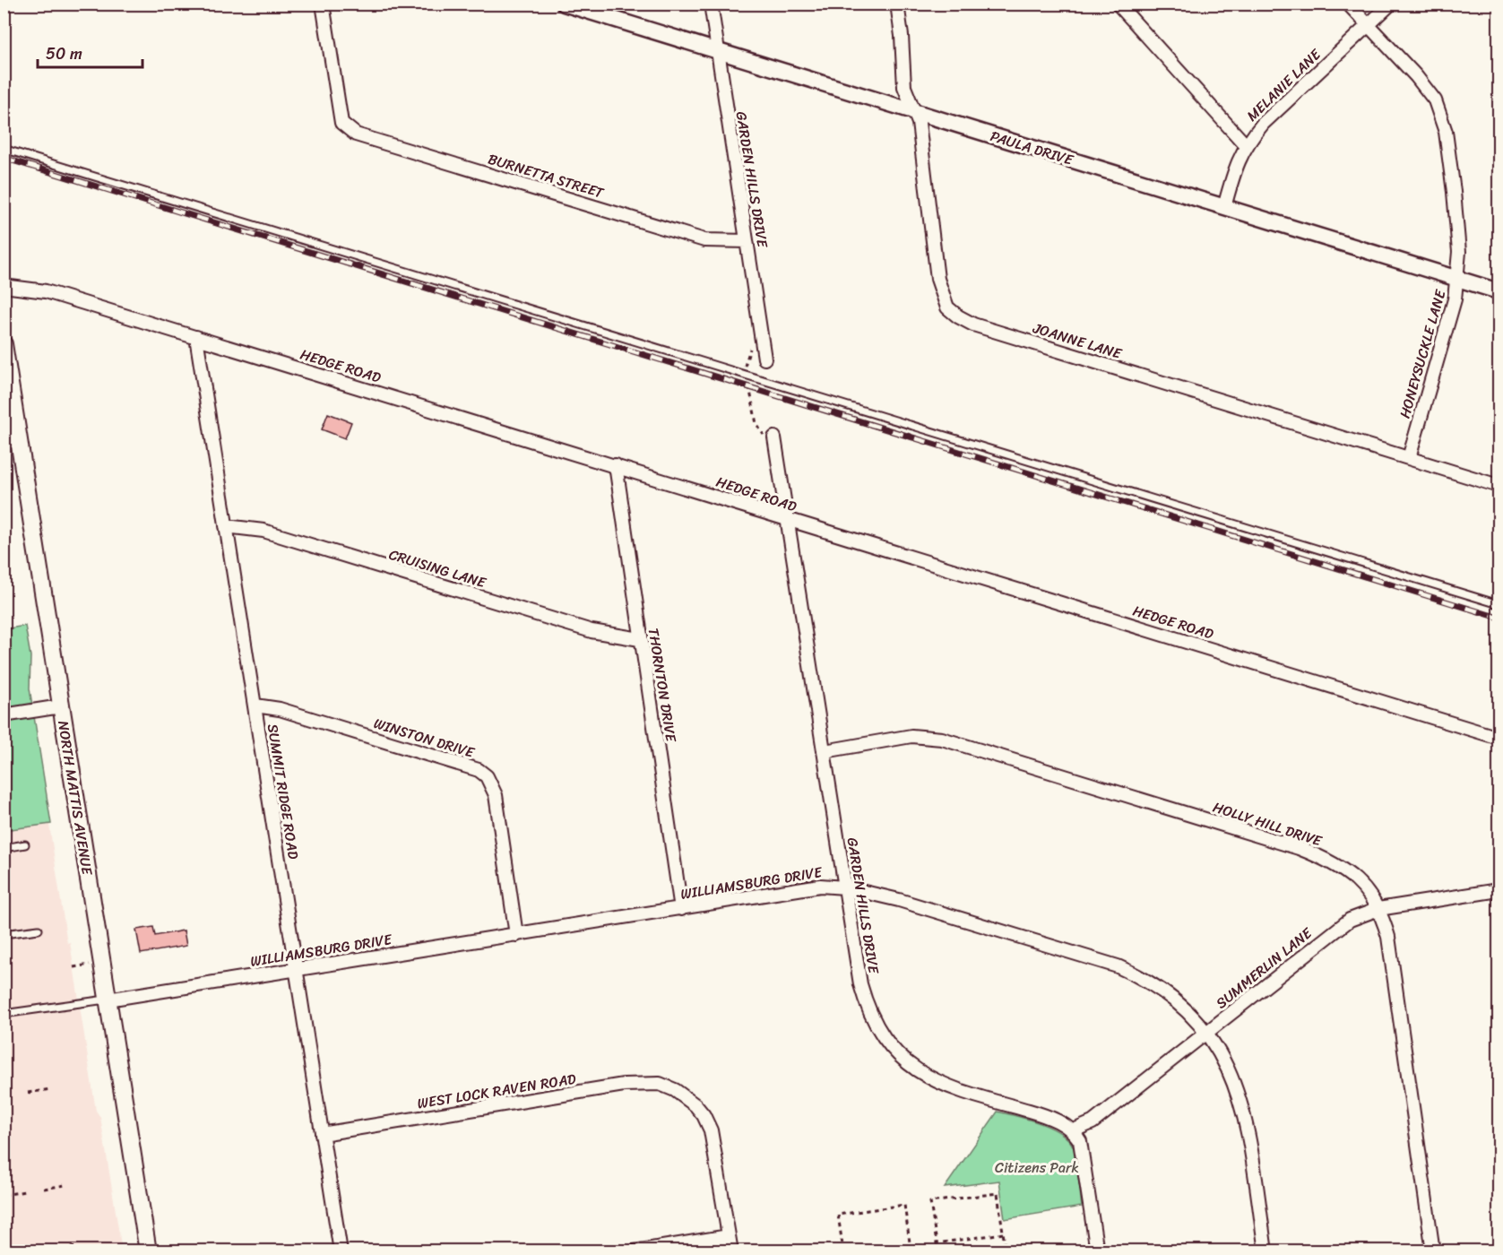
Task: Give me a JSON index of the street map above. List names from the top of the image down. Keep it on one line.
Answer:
{"streets":{"main road":["NORTH MATTIS AVENUE"],"street":["MELANIE LANE","PAULA DRIVE","BURNETTA STREET","GARDEN HILLS DRIVE","JOANNE LANE","HONEYSUCKLE LANE","HEDGE ROAD","CRUISING LANE","THORNTON DRIVE","WINSTON DRIVE","SUMMIT RIDGE ROAD","HOLLY HILL DRIVE","WILLIAMSBURG DRIVE","SUMMERLIN LANE","WEST LOCK RAVEN ROAD"]},"crossings":[["MELANIE LANE","PAULA DRIVE"],["MELANIE LANE","HONEYSUCKLE LANE"],["PAULA DRIVE","GARDEN HILLS DRIVE"],["PAULA DRIVE","JOANNE LANE"],["PAULA DRIVE","HONEYSUCKLE LANE"],["BURNETTA STREET","GARDEN HILLS DRIVE"],["GARDEN HILLS DRIVE","HEDGE ROAD"],["GARDEN HILLS DRIVE","HOLLY HILL DRIVE"],["GARDEN HILLS DRIVE","WILLIAMSBURG DRIVE"],["GARDEN HILLS DRIVE","SUMMERLIN LANE"],["JOANNE LANE","HONEYSUCKLE LANE"],["HEDGE ROAD","THORNTON DRIVE"],["HEDGE ROAD","SUMMIT RIDGE ROAD"],["CRUISING LANE","THORNTON DRIVE"],["CRUISING LANE","SUMMIT RIDGE ROAD"],["THORNTON DRIVE","WILLIAMSBURG DRIVE"],["WINSTON DRIVE","SUMMIT RIDGE ROAD"],["WINSTON DRIVE","WILLIAMSBURG DRIVE"],["SUMMIT RIDGE ROAD","WILLIAMSBURG DRIVE"],["SUMMIT RIDGE ROAD","WEST LOCK RAVEN ROAD"],["NORTH MATTIS AVENUE","WILLIAMSBURG DRIVE"],["HOLLY HILL DRIVE","SUMMERLIN LANE"],["WILLIAMSBURG DRIVE","SUMMERLIN LANE"]],"parks":["Citizens Park"],"scale_bar":"50 m"}
